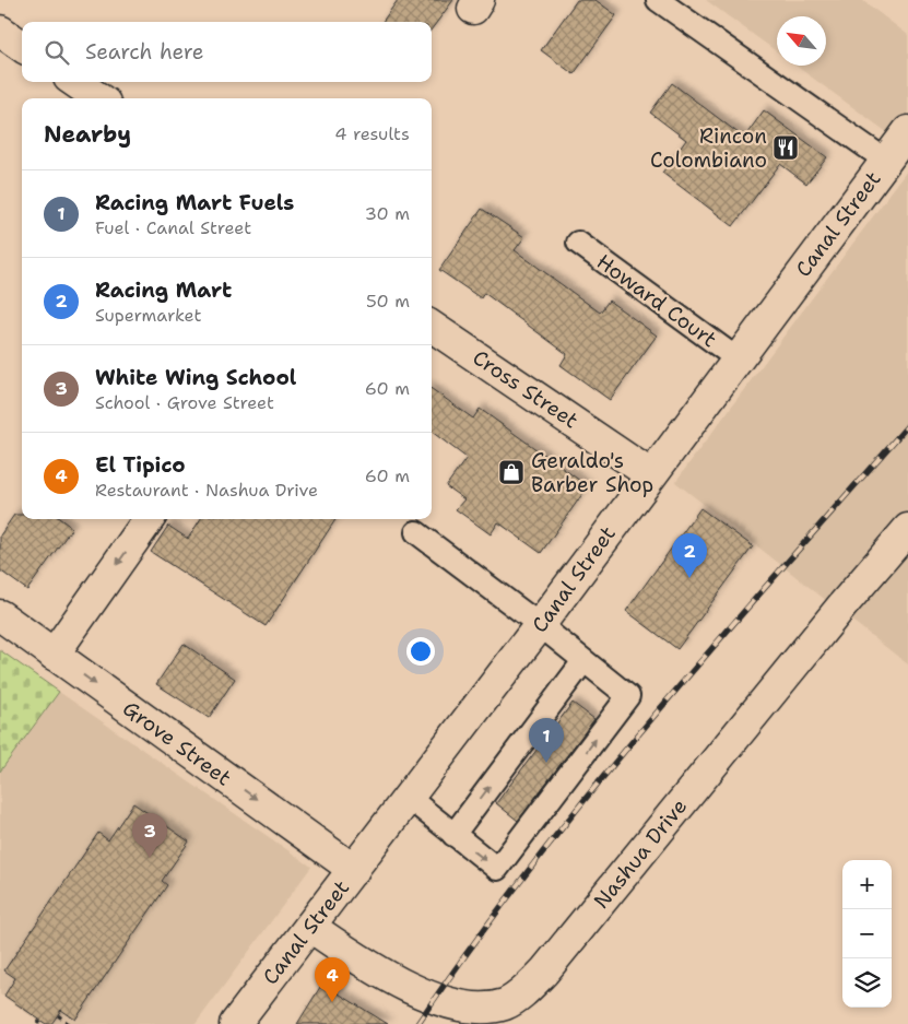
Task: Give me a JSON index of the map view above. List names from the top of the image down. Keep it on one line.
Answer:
{"streets":{"street":["Canal Street","Cross Street","Grove Street","Nashua Drive"],"lane":["Howard Court"]},"crossings":[["Canal Street","Howard Court"],["Canal Street","Cross Street"],["Canal Street","Grove Street"],["Canal Street","Nashua Drive"]],"one_way":["Grove Street"],"places":{"restaurant":["Rincon Colombiano"],"shop":["Geraldo's Barber Shop"]},"north":"top left","page":{"search":"Search here","heading":["Nearby","4 results"],"list":[{"mark":"1","name":"Racing Mart Fuels","note":"Fuel · Canal Street","value":"30 m"},{"mark":"2","name":"Racing Mart","note":"Supermarket","value":"50 m"},{"mark":"3","name":"White Wing School","note":"School · Grove Street","value":"60 m"},{"mark":"4","name":"El Tipico","note":"Restaurant · Nashua Drive","value":"60 m"}],"pins":["2","1","3","4"],"map_buttons":["+","−"]}}
